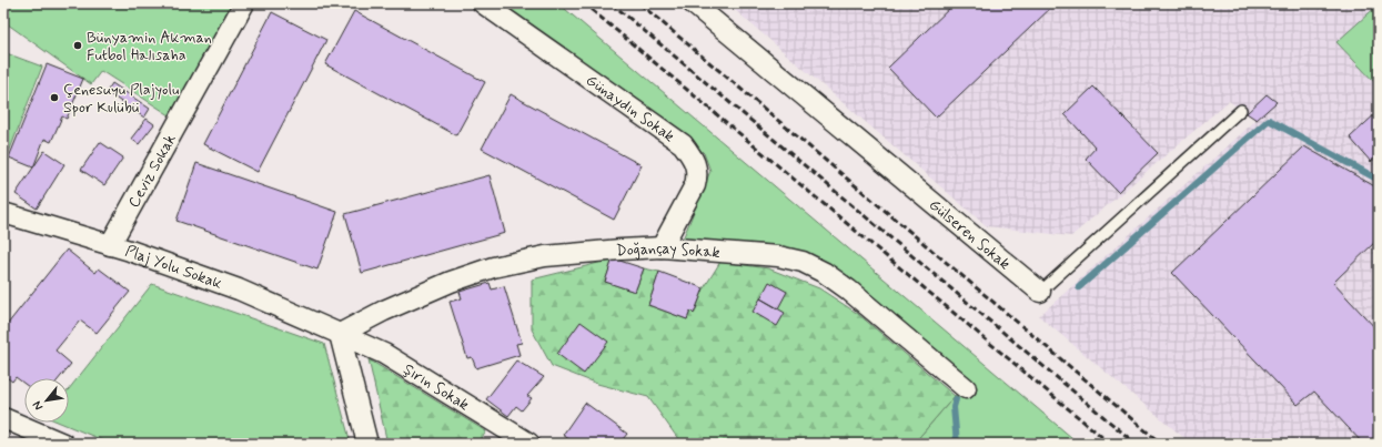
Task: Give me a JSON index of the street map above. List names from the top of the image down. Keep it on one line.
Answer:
{"streets":{"street":["Günaydın Sokak","Ceviz Sokak","Gülseren Sokak","Doğançay Sokak","Plaj Yolu Sokak","Şırın Sokak"]},"crossings":[["Günaydın Sokak","Doğançay Sokak"],["Ceviz Sokak","Plaj Yolu Sokak"],["Doğançay Sokak","Plaj Yolu Sokak"],["Doğançay Sokak","Şırın Sokak"],["Plaj Yolu Sokak","Şırın Sokak"]],"places":["Bünyamin Akman Futbol Halısaha","Çenesuyu Plajyolu Spor Kulübü"],"north":"bottom left"}
